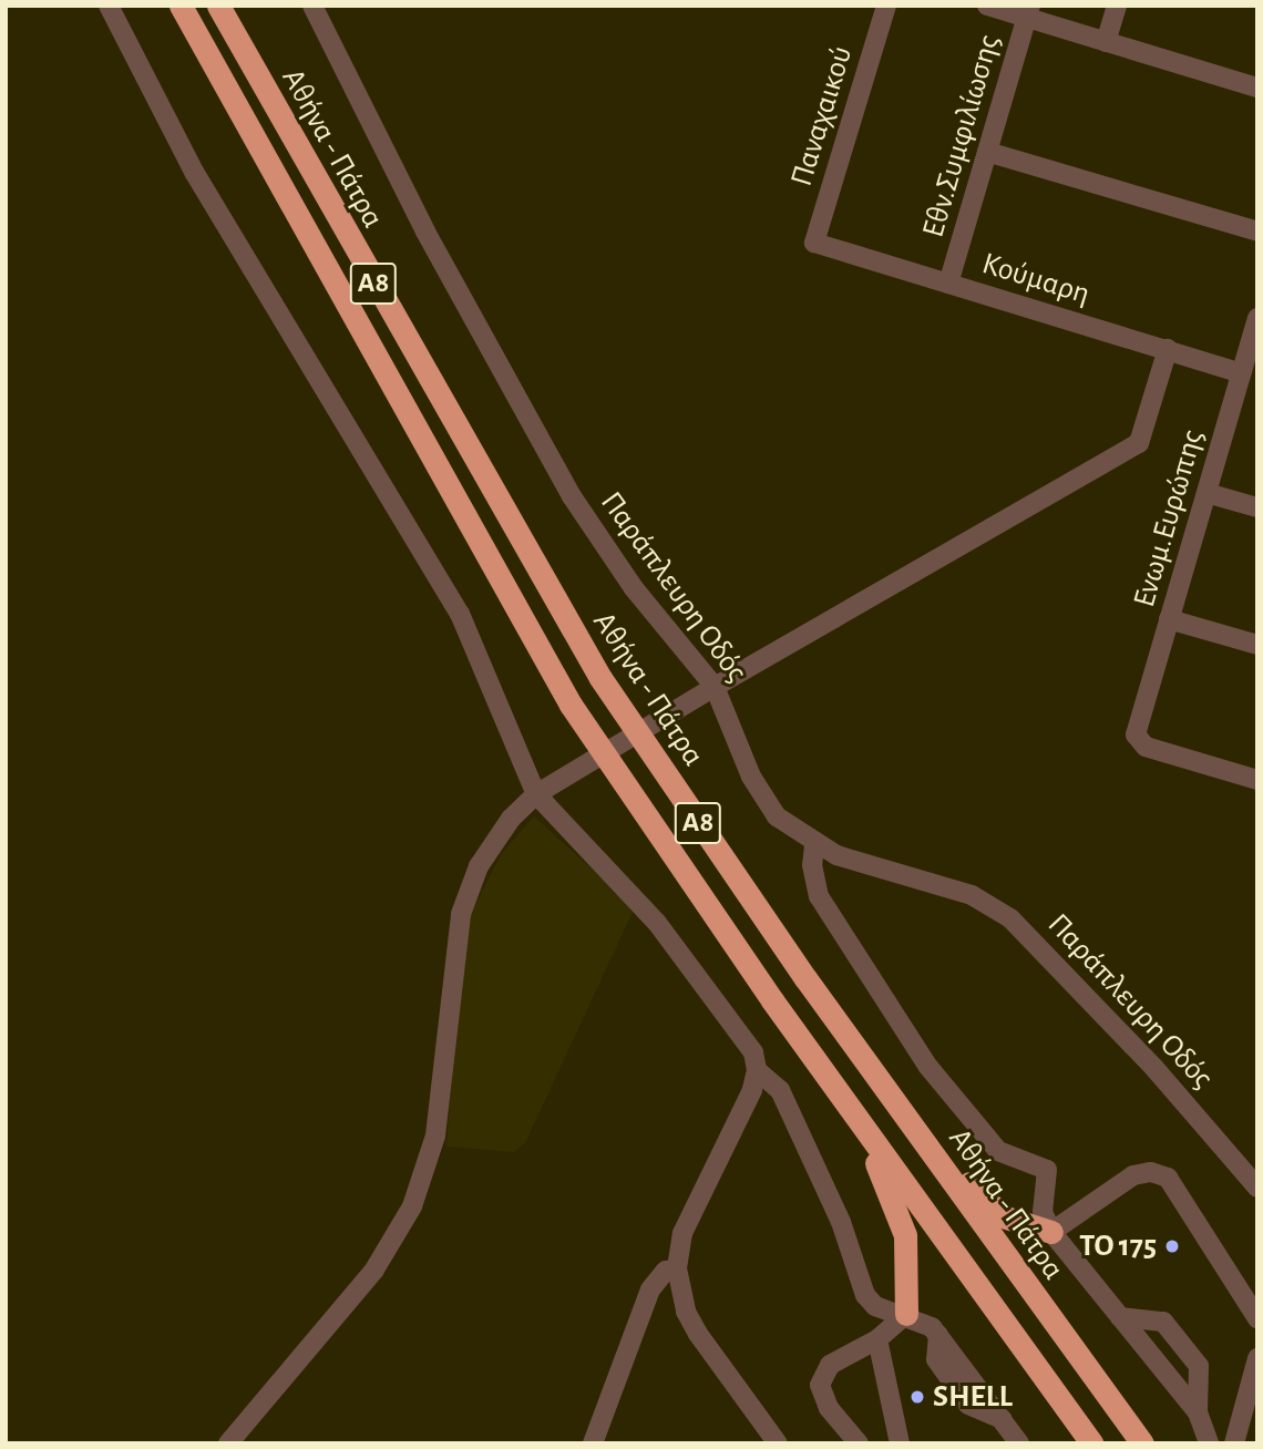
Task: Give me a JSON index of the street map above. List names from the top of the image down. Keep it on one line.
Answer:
{"streets":{"highway":["Αθήνα - Πάτρα","Α8"],"street":["Παναχαικού","Εθν.Συμφιλίωσης","Κούμαρη","Ενωμ.Ευρώπης","Παράπλευρη Οδός"]},"crossings":[["Παναχαικού","Κούμαρη"],["Εθν.Συμφιλίωσης","Κούμαρη"],["Κούμαρη","Ενωμ.Ευρώπης"]],"places":["TO 175","SHELL"]}
